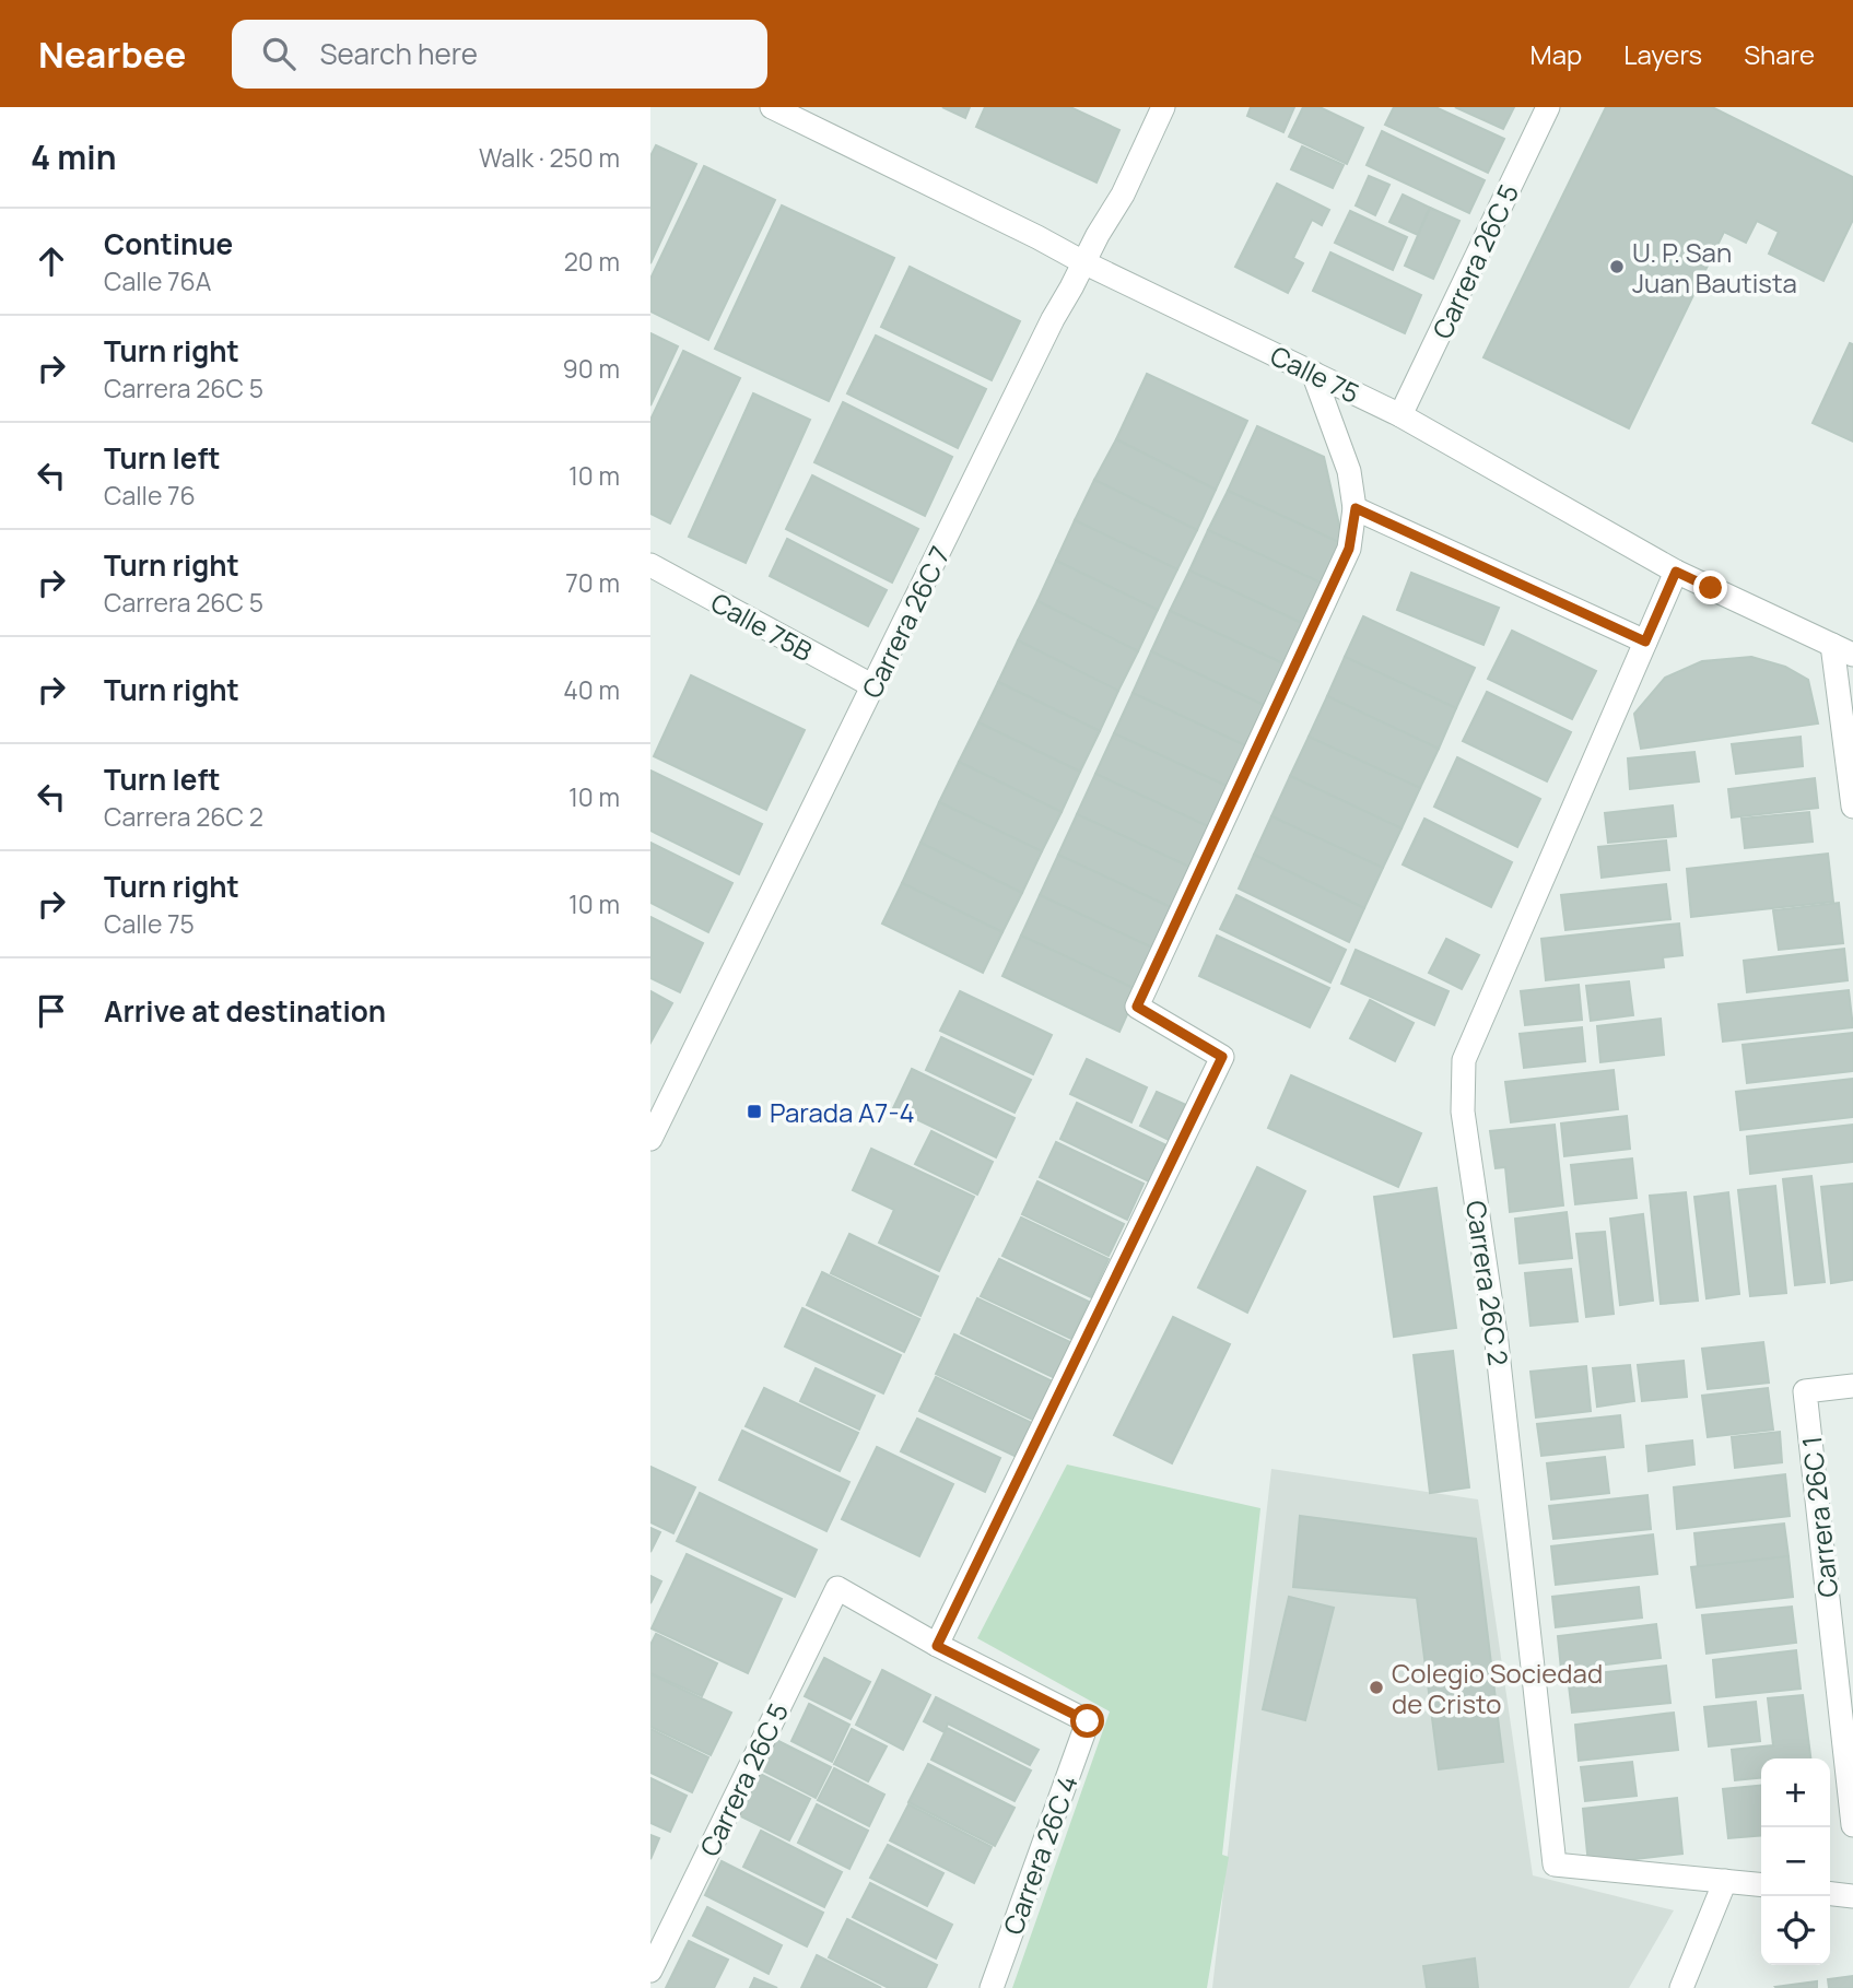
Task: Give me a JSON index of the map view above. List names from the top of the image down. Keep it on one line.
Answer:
{"streets":{"street":["Carrera 26C 5","Calle 75","Carrera 26C 7","Calle 75B","Carrera 26C 2","Carrera 26C 1","Carrera 26C 4"]},"crossings":[["Carrera 26C 5","Calle 75"],["Carrera 26C 5","Carrera 26C 4"],["Calle 75","Carrera 26C 7"],["Calle 75","Carrera 26C 2"],["Carrera 26C 7","Calle 75B"]],"places":{"other":["U. P. San Juan Bautista","Colegio Sociedad de Cristo"],"transit":["Parada A7-4"]},"page":{"header":"Nearbee","search":"Search here","nav":["Map","Layers","Share"],"heading":["4 min","Walk · 250 m"],"list":[["Continue","Calle 76A","20 m"],["Turn right","Carrera 26C 5","90 m"],["Turn left","Calle 76","10 m"],["Turn right","Carrera 26C 5","70 m"],["Turn right","40 m"],["Turn left","Carrera 26C 2","10 m"],["Turn right","Calle 75","10 m"],"Arrive at destination"],"map_buttons":["+","−"]}}
